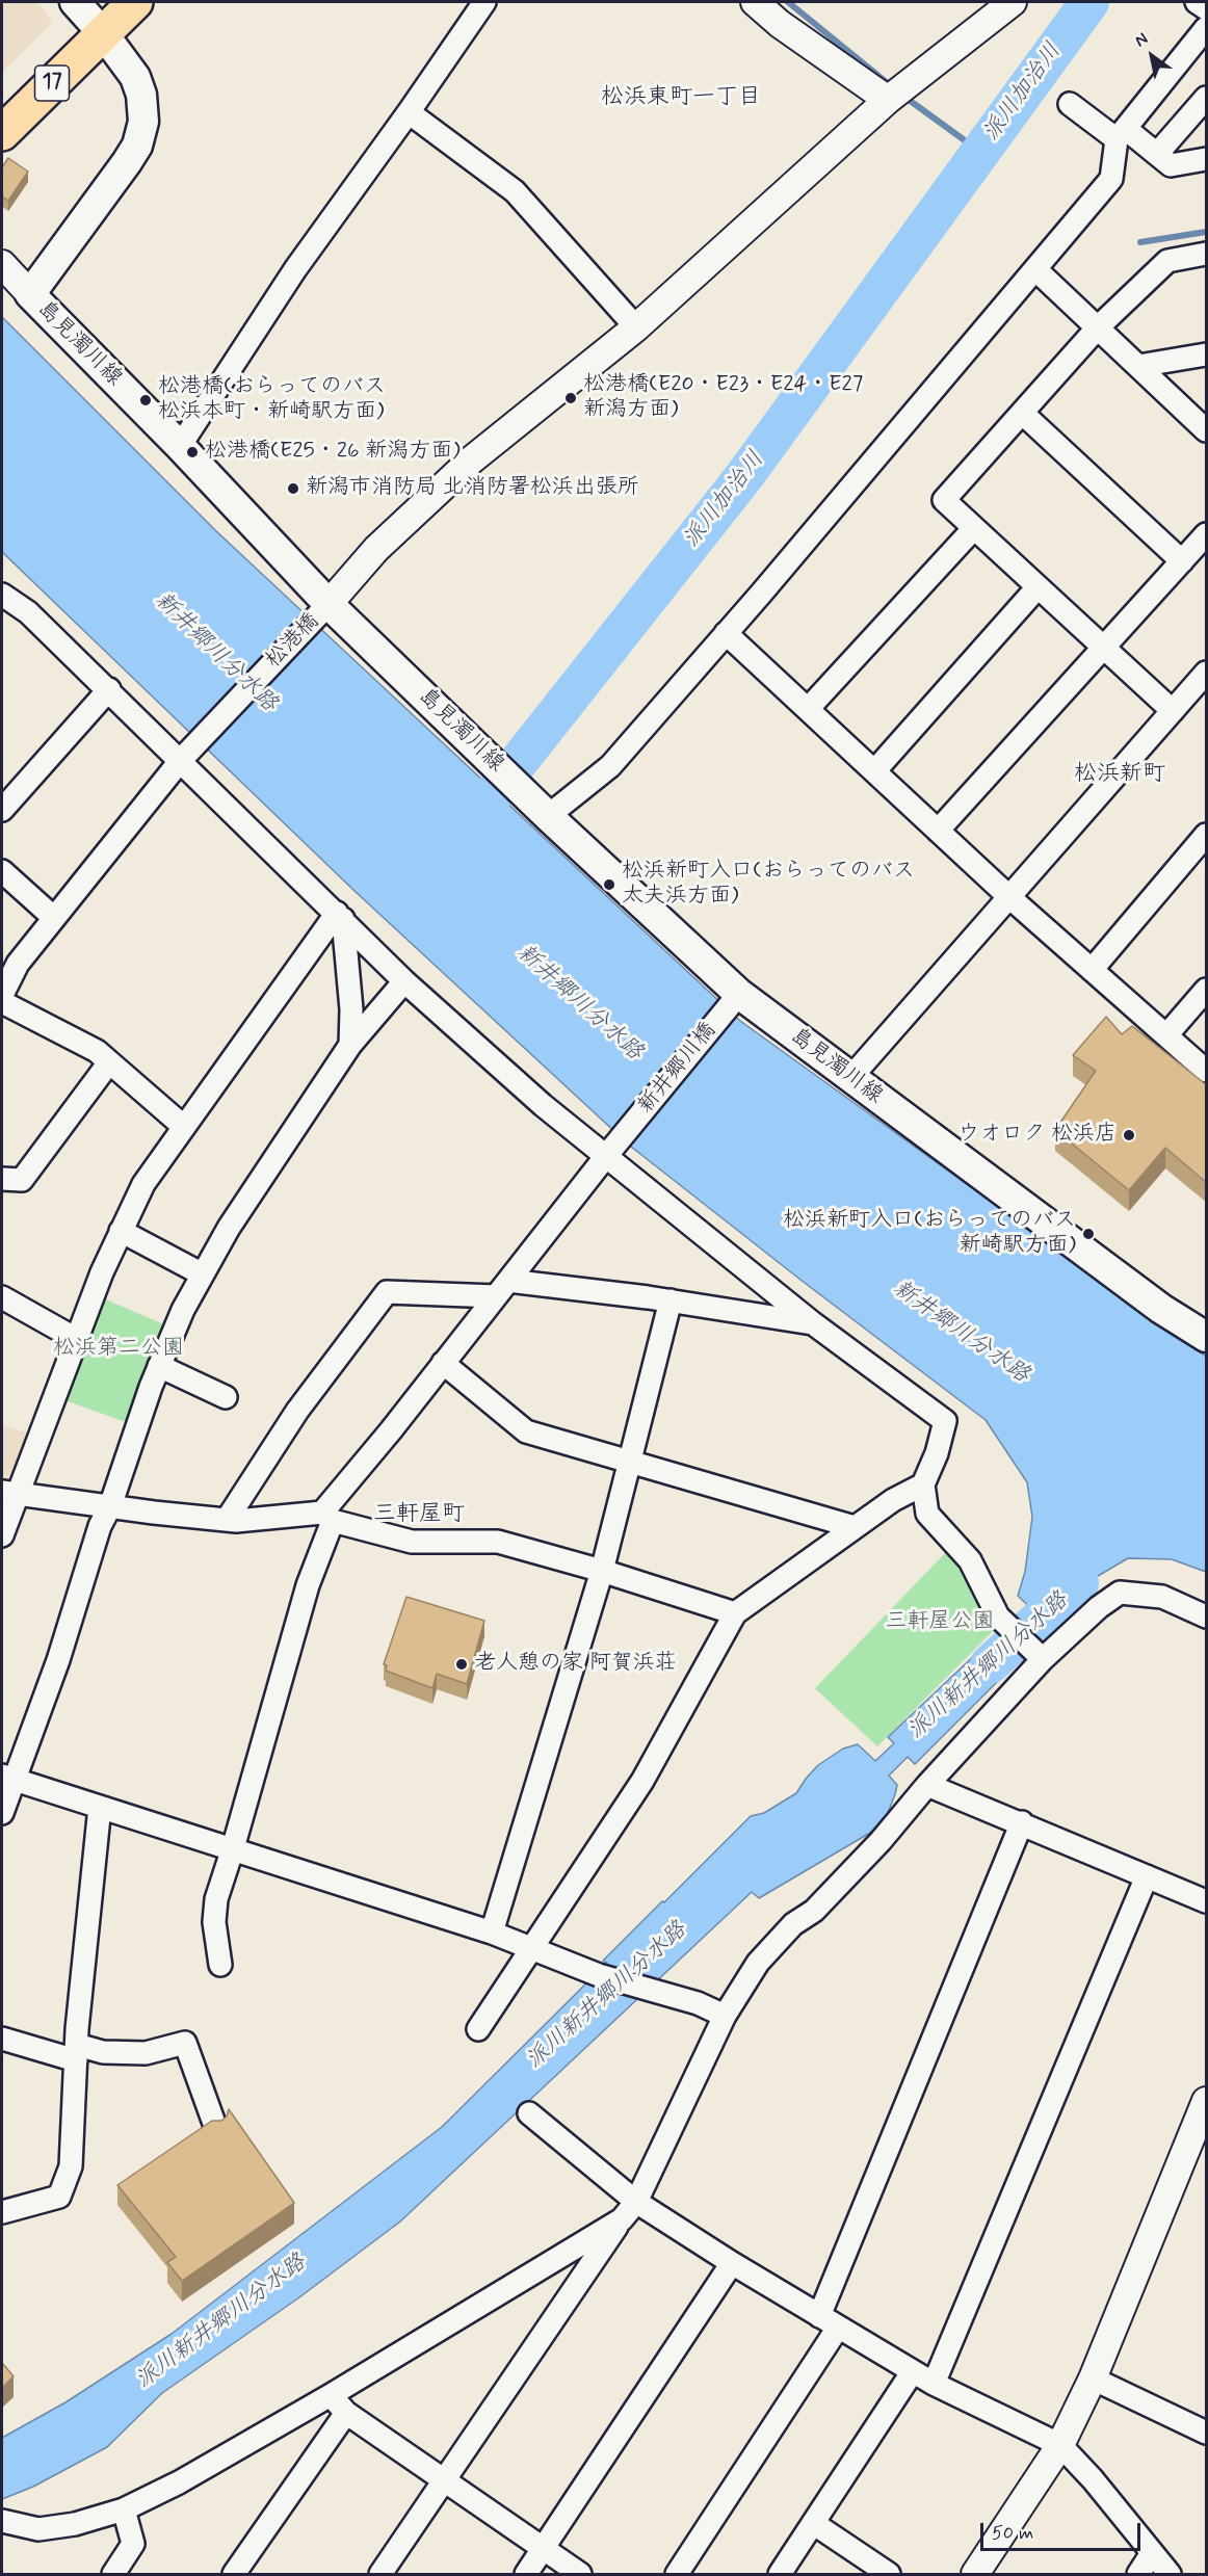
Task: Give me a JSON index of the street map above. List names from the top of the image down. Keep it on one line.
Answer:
{"streets":{"main road":["17","島見濁川線"],"street":["松港橋","新井郷川橋"]},"crossings":[["17","島見濁川線"],["島見濁川線","松港橋"],["島見濁川線","新井郷川橋"]],"districts":["松浜東町一丁目","松浜新町","三軒屋町"],"water":["派川加治川","新井郷川分水路","派川新井郷川分水路"],"parks":["松浜第二公園","三軒屋公園"],"places":["松港橋(E20・E23・E24・E27 新潟方面)","松港橋(おらってのバス 松浜本町・新崎駅方面)","松港橋(E25・26 新潟方面)","新潟市消防局 北消防署松浜出張所","松浜新町入口(おらってのバス 太夫浜方面)","ウオロク 松浜店","松浜新町入口(おらってのバス 新崎駅方面)","老人憩の家 阿賀浜荘"],"scale_bar":"50 m","north":"top left"}
